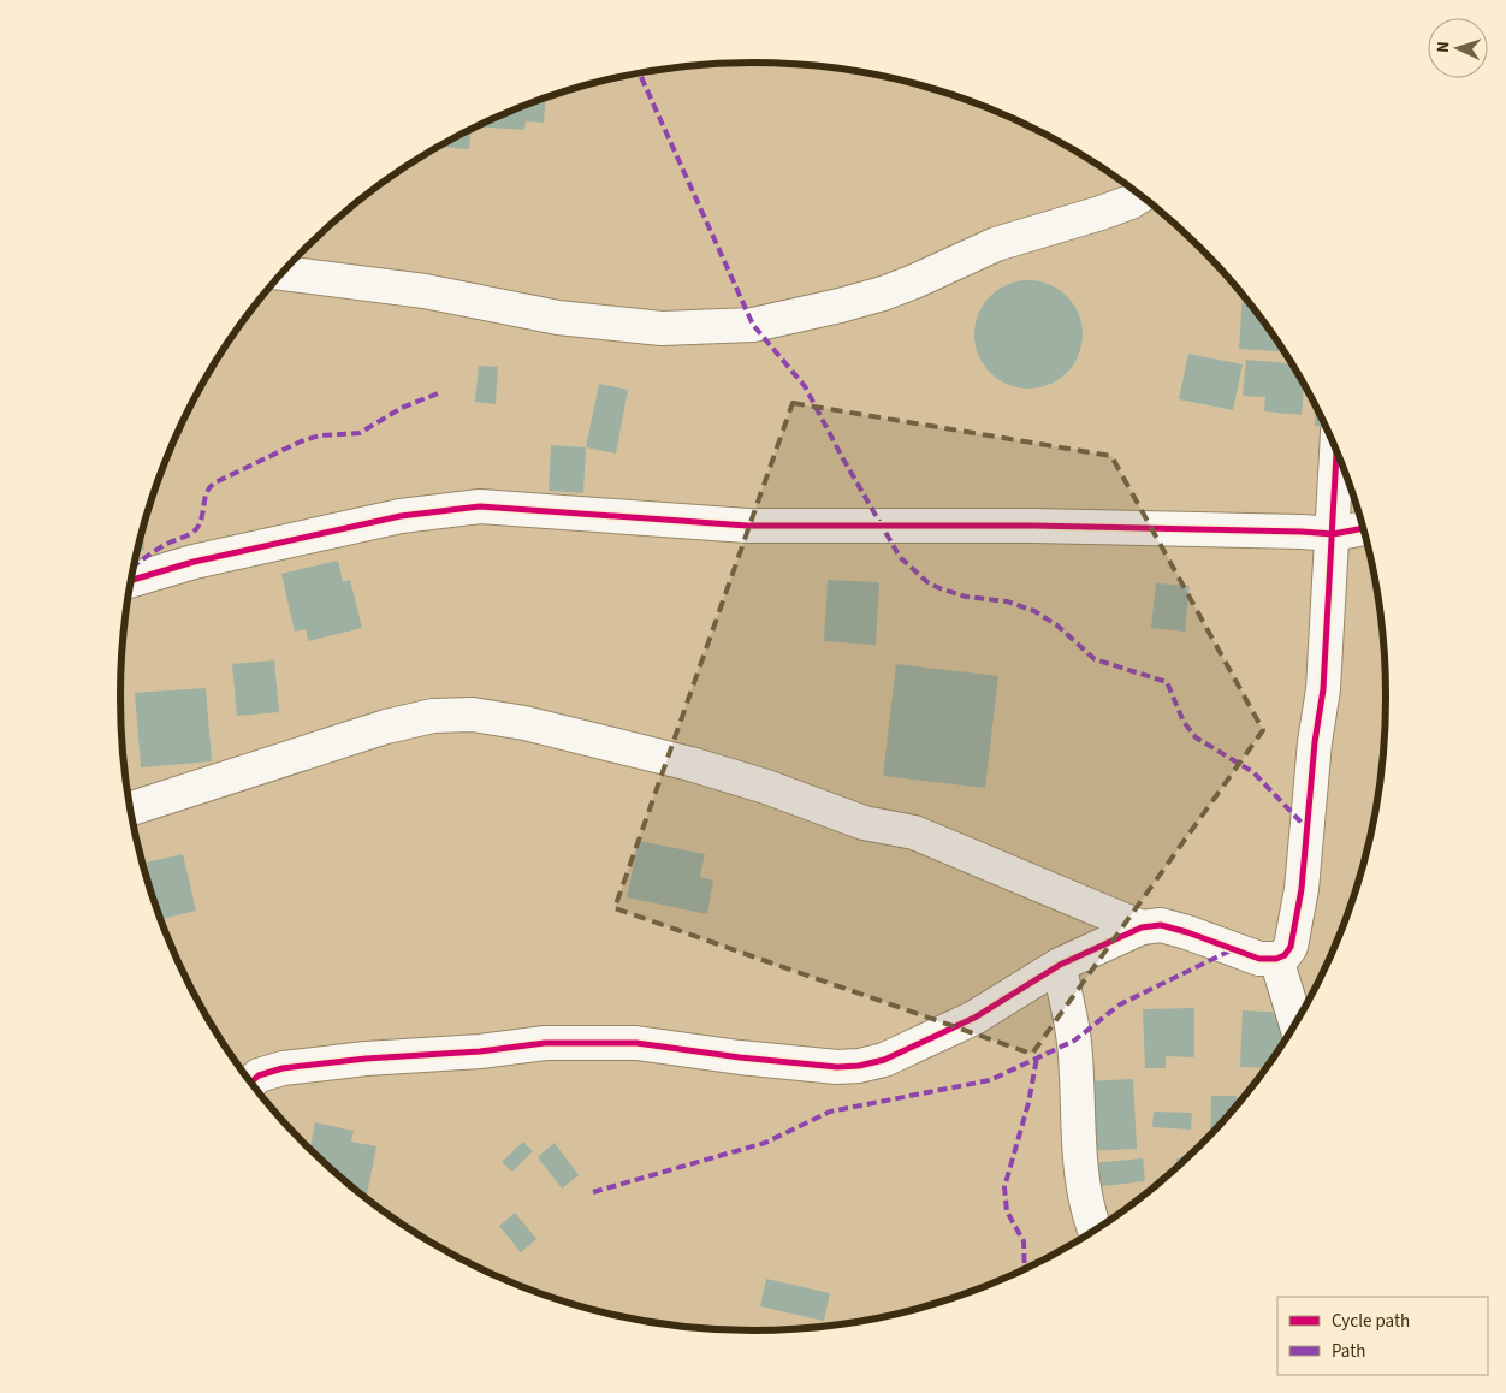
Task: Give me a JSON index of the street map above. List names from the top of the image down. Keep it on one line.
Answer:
{"legend":["Cycle path","Path"],"north":"left"}
